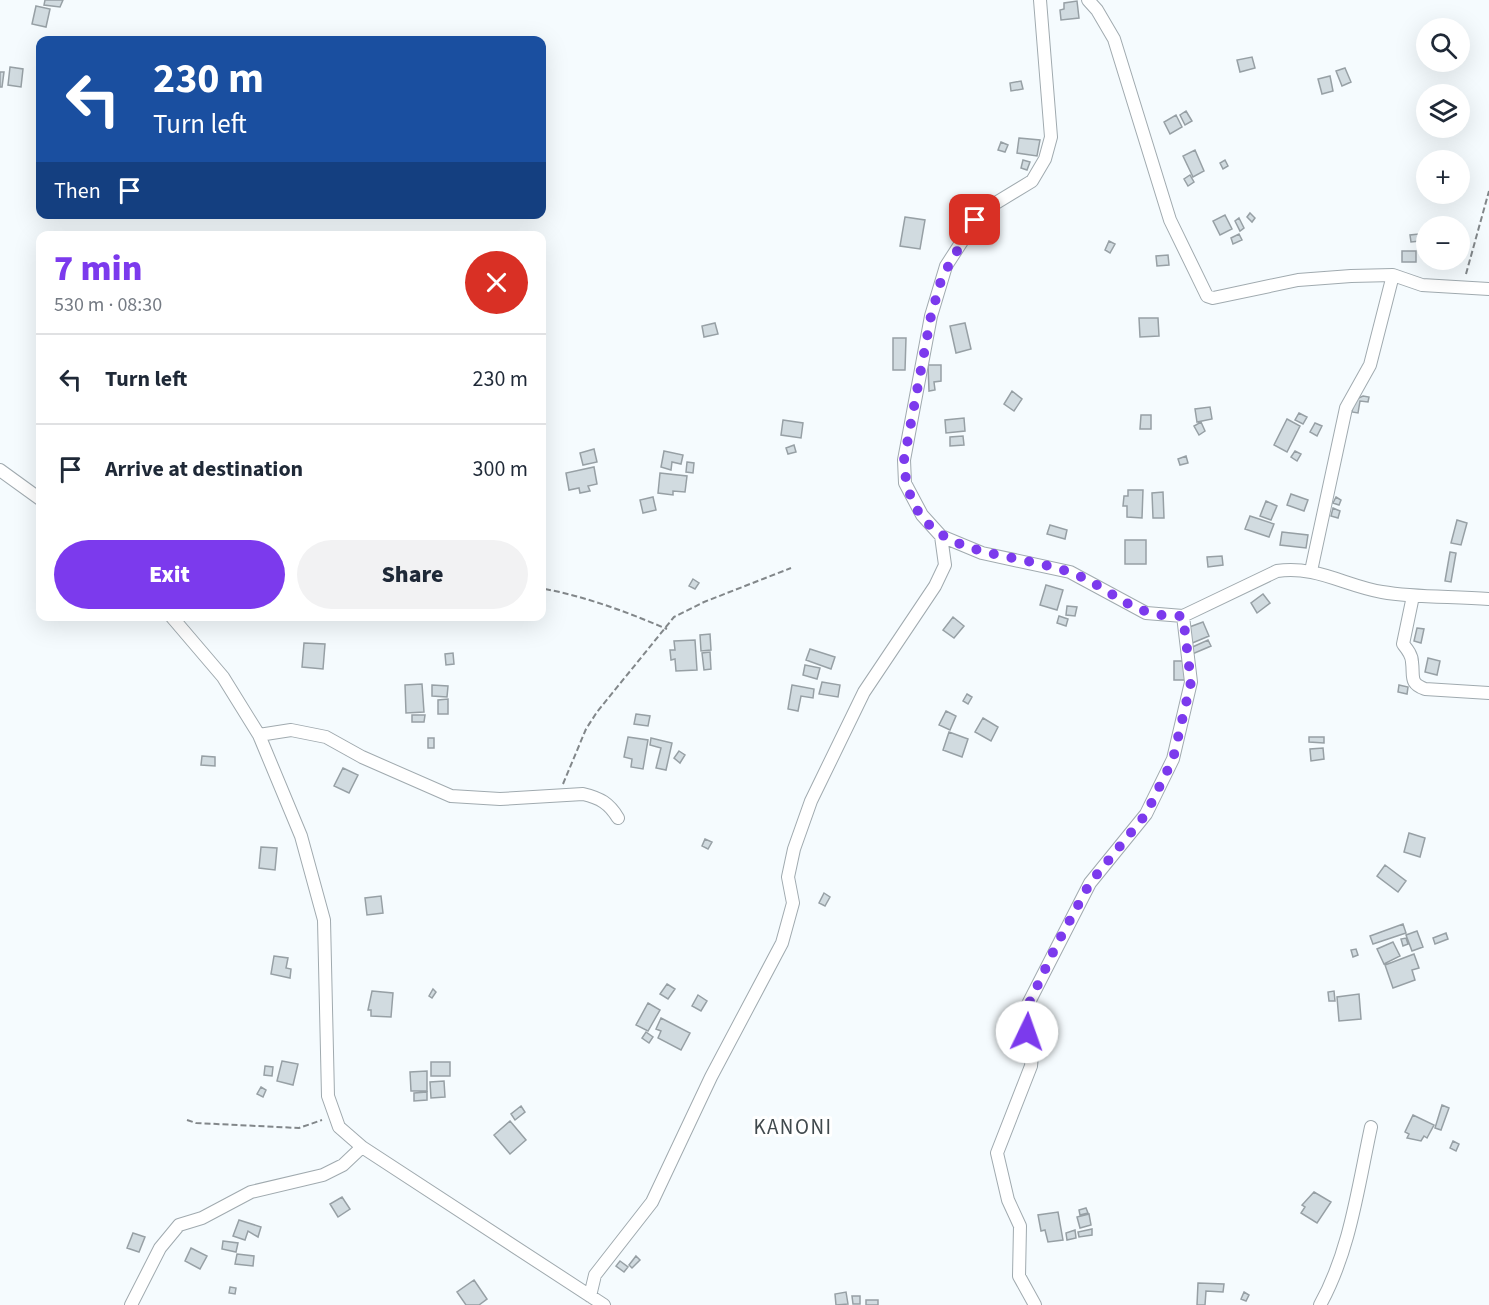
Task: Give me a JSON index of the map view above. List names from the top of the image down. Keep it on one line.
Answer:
{"districts":["KANONI"],"page":{"map_buttons":["+","−"],"turn":["230 m","Turn left"],"then":"Then","heading":["7 min","530 m · 08:30"],"list":[{"name":"Turn left","value":"230 m"},{"name":"Arrive at destination","value":"300 m"}],"buttons":["Exit","Share"]}}
